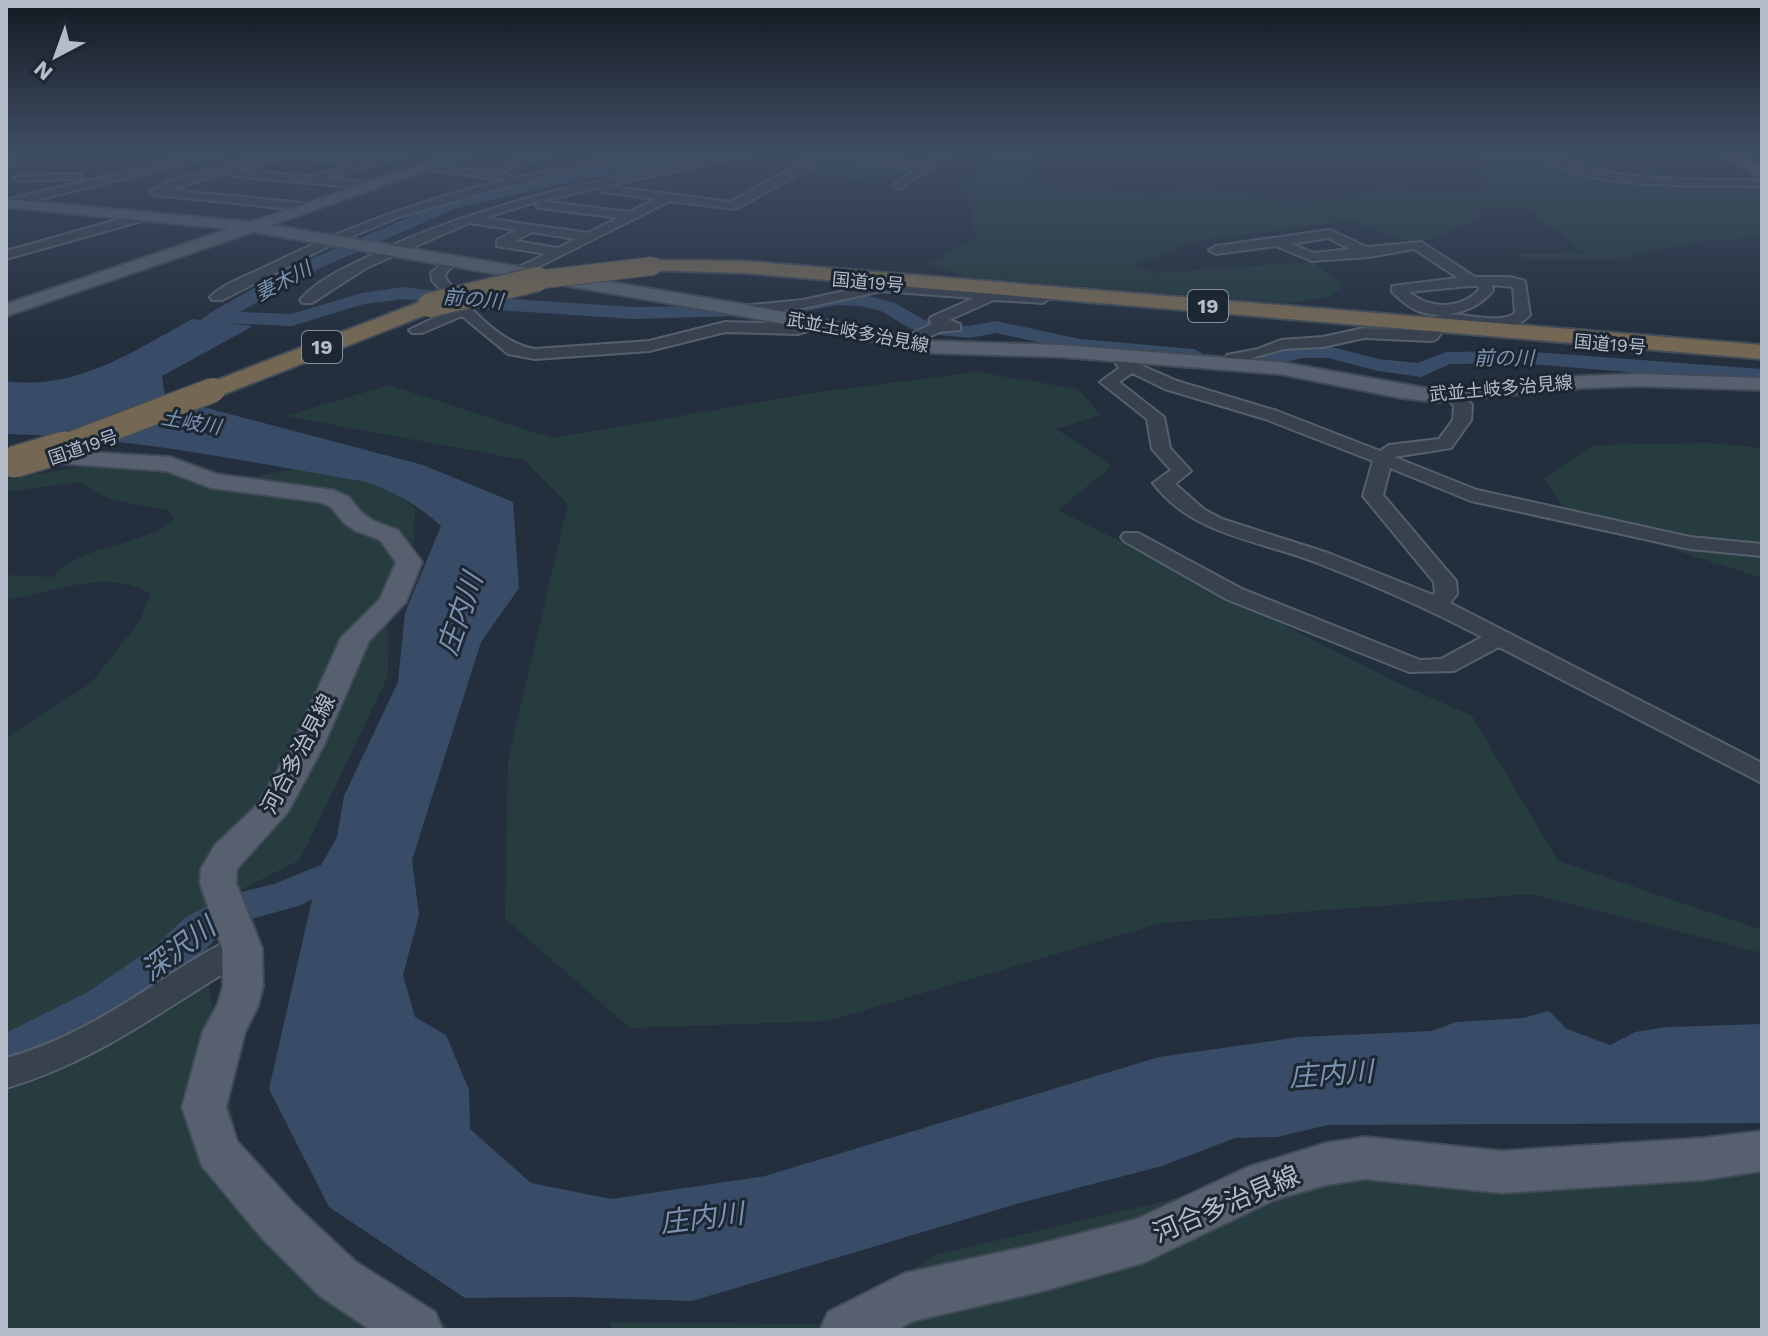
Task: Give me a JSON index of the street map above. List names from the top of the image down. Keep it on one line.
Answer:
{"streets":{"highway":["国道19号","19"],"main road":["武並土岐多治見線","河合多治見線"]},"crossings":[["国道19号","河合多治見線"]],"water":["妻木川","前の川","土岐川","庄内川","深沢川"],"north":"bottom left"}
